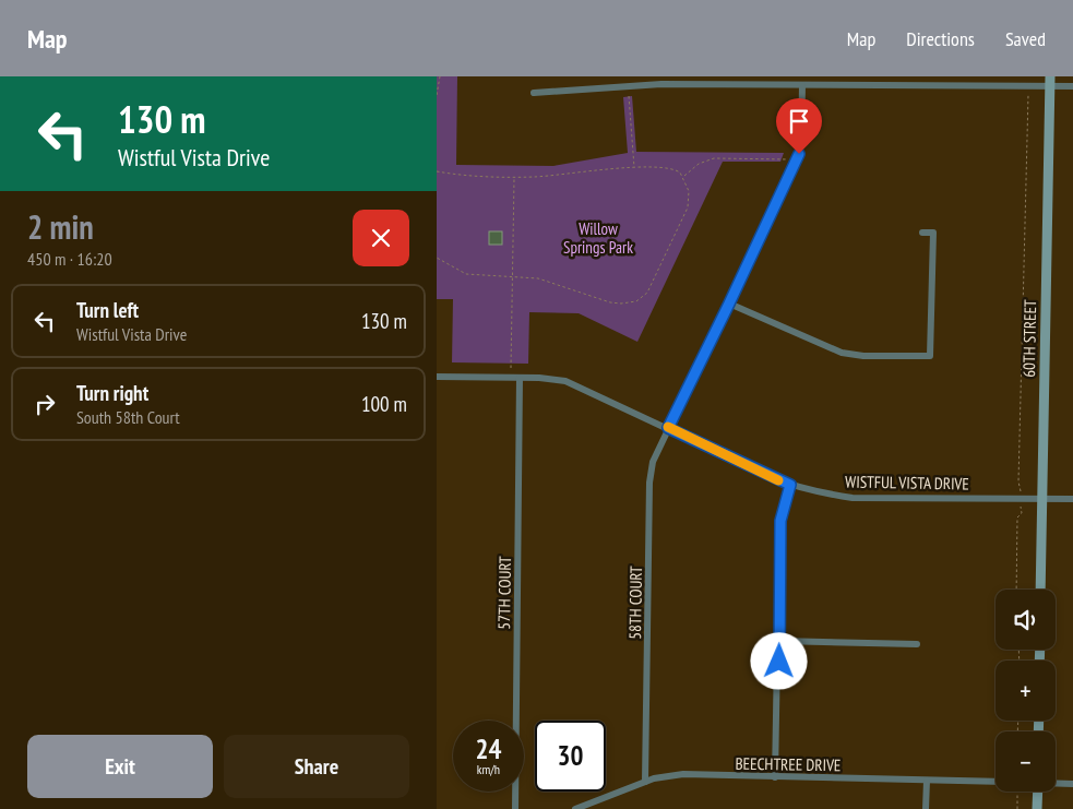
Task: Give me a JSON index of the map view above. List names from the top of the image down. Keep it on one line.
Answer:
{"streets":{"street":["60TH STREET","WISTFUL VISTA DRIVE","57TH COURT","58TH COURT","BEECHTREE DRIVE"]},"crossings":[["60TH STREET","WISTFUL VISTA DRIVE"],["WISTFUL VISTA DRIVE","57TH COURT"],["WISTFUL VISTA DRIVE","58TH COURT"],["58TH COURT","BEECHTREE DRIVE"]],"parks":["Willow Springs Park"],"page":{"header":"Map","nav":["Map","Directions","Saved"],"turn":["130 m","Wistful Vista Drive"],"heading":["2 min","450 m · 16:20"],"list":[{"name":"Turn left","note":"Wistful Vista Drive","value":"130 m"},{"name":"Turn right","note":"South 58th Court","value":"100 m"}],"map_buttons":["+","−"],"speed":"24 km/h","limit":"30","buttons":["Exit","Share"]}}
